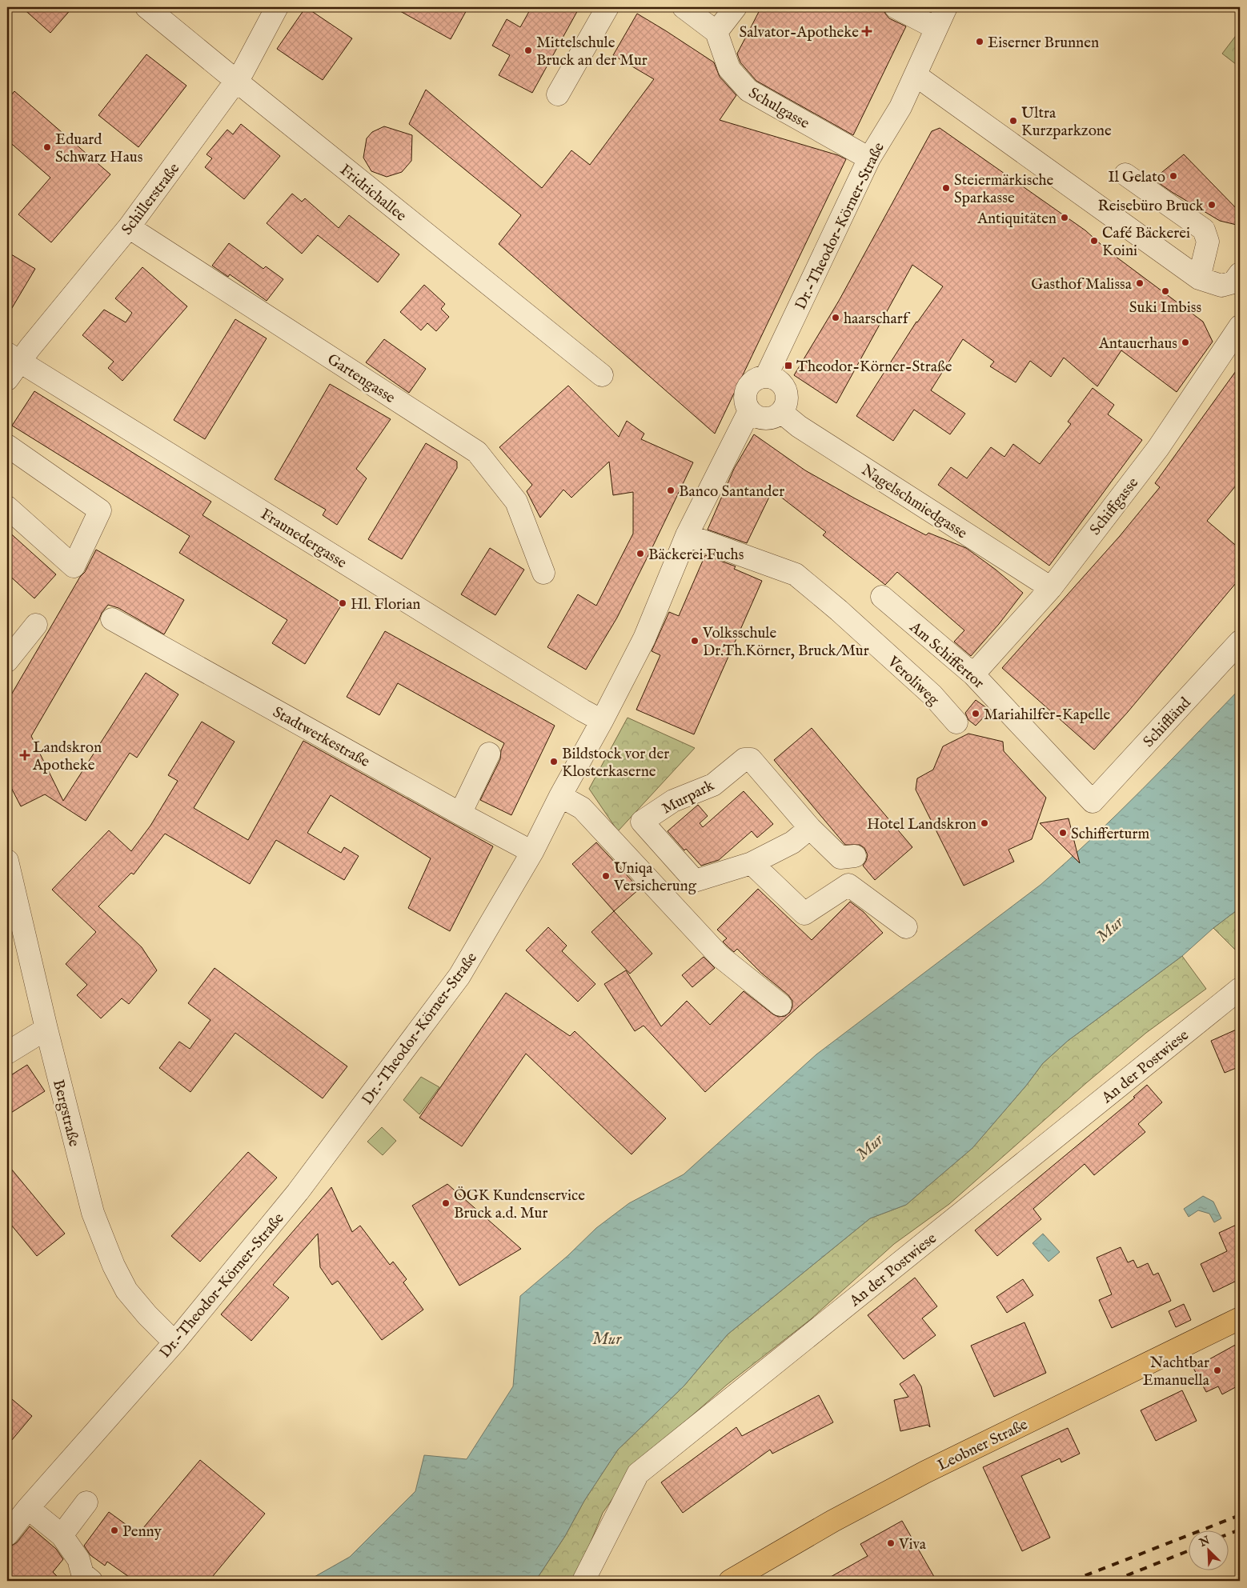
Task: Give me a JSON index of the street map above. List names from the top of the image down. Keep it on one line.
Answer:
{"streets":{"main road":["Leobner Straße"],"street":["Schulgasse","Fridrichallee","Schillerstraße","Dr.-Theodor-Körner-Straße","Gartengasse","Nagelschmiedgasse","Schiffgasse","Fraunedergasse","Am Schiffertor","Veroliweg","Schiffländ","Stadtwerkestraße","Murpark","An der Postwiese","Bergstraße"]},"crossings":[["Schulgasse","Dr.-Theodor-Körner-Straße"],["Fridrichallee","Schillerstraße"],["Schillerstraße","Gartengasse"],["Schillerstraße","Fraunedergasse"],["Dr.-Theodor-Körner-Straße","Nagelschmiedgasse"],["Dr.-Theodor-Körner-Straße","Fraunedergasse"],["Dr.-Theodor-Körner-Straße","Veroliweg"],["Dr.-Theodor-Körner-Straße","Stadtwerkestraße"],["Dr.-Theodor-Körner-Straße","Bergstraße"],["Nagelschmiedgasse","Schiffgasse"],["Schiffgasse","Am Schiffertor"],["Am Schiffertor","Schiffländ"]],"water":["Mur"],"places":{"health":["Salvator-Apotheke","Landskron Apotheke"],"other":["Eiserner Brunnen","Mittelschule Bruck an der Mur","Ultra Kurzparkzone","Eduard Schwarz Haus","Il Gelato","Steiermärkische Sparkasse","Reisebüro Bruck","Antiquitäten","Café Bäckerei Koini","Gasthof Malissa","Suki Imbiss","haarscharf","Antauerhaus","Banco Santander","Bäckerei Fuchs","Hl. Florian","Volksschule Dr.Th.Körner, Bruck/Mur","Mariahilfer-Kapelle","Bildstock vor der Klosterkaserne","Hotel Landskron","Schifferturm","Uniqa Versicherung","ÖGK Kundenservice Bruck a.d. Mur","Nachtbar Emanuella","Penny","Viva"],"transit":["Theodor-Körner-Straße"]},"north":"top left"}
